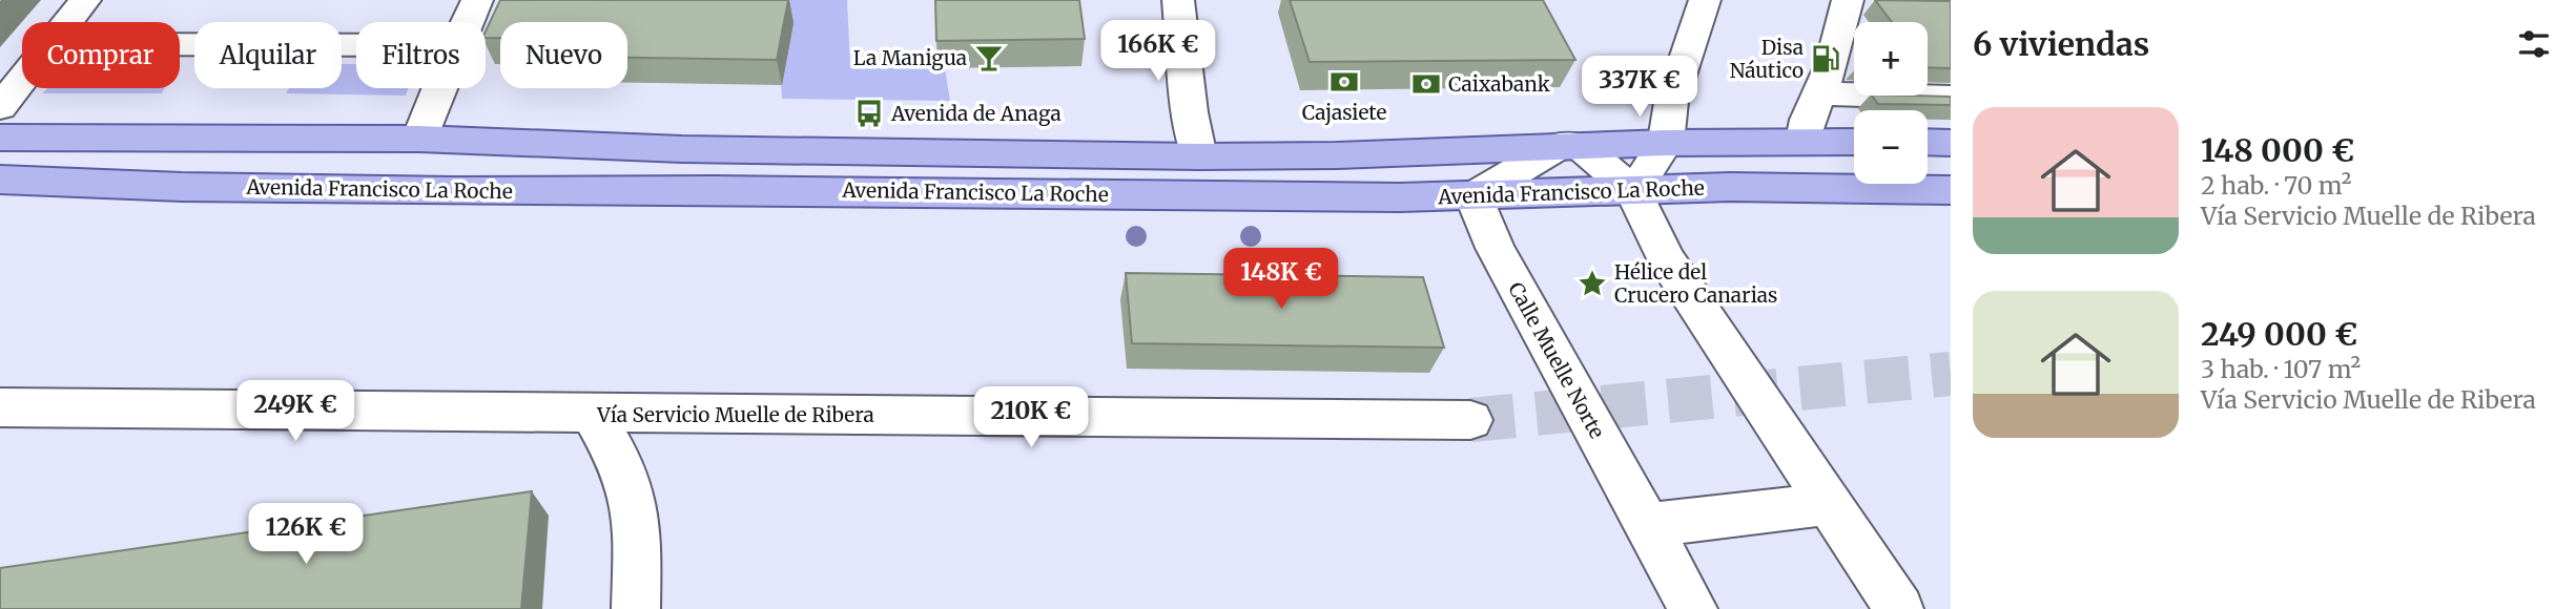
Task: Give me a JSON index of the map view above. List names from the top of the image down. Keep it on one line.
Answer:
{"streets":{"main road":["Avenida Francisco La Roche"],"street":["Calle Muelle Norte","Vía Servicio Muelle de Ribera"]},"crossings":[["Avenida Francisco La Roche","Calle Muelle Norte"]],"places":{"bar":["La Manigua"],"fuel station":["Disa Náutico"],"bank":["Cajasiete","Caixabank"],"bus stop":["Avenida de Anaga"],"place":["Hélice del Crucero Canarias"]},"page":{"heading":"6 viviendas","price":["166K €","337K €","148K €","249K €","210K €","126K €"],"map_buttons":["+","−"],"chip":["Comprar","Alquilar","Filtros","Nuevo"],"list":[{"name":"148 000 €","note":"2 hab. · 70 m² · Vía Servicio Muelle de Ribera"},{"name":"249 000 €","note":"3 hab. · 107 m² · Vía Servicio Muelle de Ribera"}]}}
